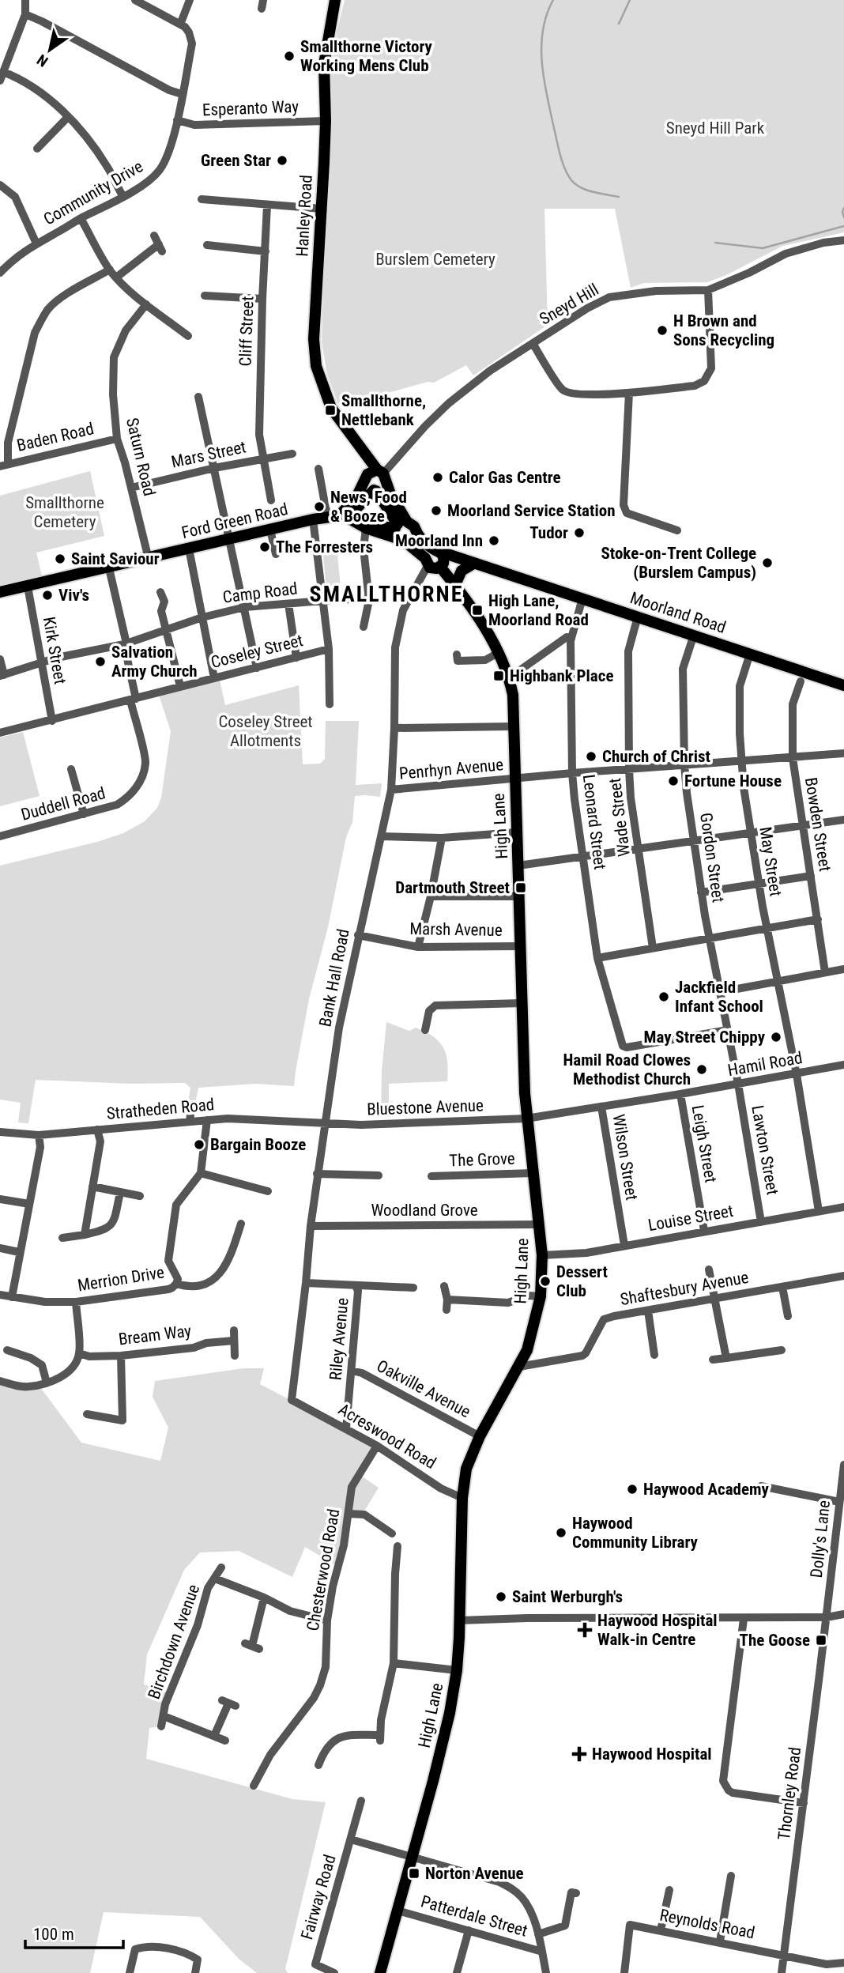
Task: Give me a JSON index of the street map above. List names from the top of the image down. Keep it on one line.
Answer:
{"streets":{"main road":["Hanley Road","Ford Green Road","Moorland Road","High Lane"],"street":["Esperanto Way","Community Drive","Sneyd Hill","Cliff Street","Baden Road","Mars Street","Saturn Road","Camp Road","Kirk Street","Coseley Street","Penrhyn Avenue","Duddell Road","Wade Street","Leonard Street","Bowden Street","Gordon Street","May Street","Marsh Avenue","Bank Hall Road","Hamil Road","Bluestone Avenue","Stratheden Road","Leigh Street","Lawton Street","Wilson Street","The Grove","Woodland Grove","Louise Street","Merrion Drive","Shaftesbury Avenue","Bream Way","Riley Avenue","Oakville Avenue","Acreswood Road","Dolly's Lane","Chesterwood Road","Birchdown Avenue","Thornley Road","Fairway Road","Patterdale Street","Reynolds Road"]},"crossings":[["Esperanto Way","Community Drive"],["Esperanto Way","Hanley Road"],["Hanley Road","Sneyd Hill"],["Cliff Street","Mars Street"],["Baden Road","Saturn Road"],["Mars Street","Saturn Road"],["Saturn Road","Ford Green Road"],["Ford Green Road","Kirk Street"],["Ford Green Road","Duddell Road"],["Camp Road","Kirk Street"],["Camp Road","Duddell Road"],["Moorland Road","Wade Street"],["Moorland Road","Leonard Street"],["Moorland Road","High Lane"],["Moorland Road","Gordon Street"],["Moorland Road","May Street"],["Moorland Road","Bank Hall Road"],["Kirk Street","Coseley Street"],["Coseley Street","Duddell Road"],["Penrhyn Avenue","Wade Street"],["Penrhyn Avenue","Leonard Street"],["Penrhyn Avenue","Bowden Street"],["Penrhyn Avenue","High Lane"],["Penrhyn Avenue","Gordon Street"],["Penrhyn Avenue","May Street"],["Penrhyn Avenue","Bank Hall Road"],["Leonard Street","Gordon Street"],["High Lane","Marsh Avenue"],["High Lane","Hamil Road"],["High Lane","Bluestone Avenue"],["High Lane","The Grove"],["High Lane","Woodland Grove"],["High Lane","Louise Street"],["High Lane","Shaftesbury Avenue"],["High Lane","Oakville Avenue"],["High Lane","Acreswood Road"],["High Lane","Patterdale Street"],["Gordon Street","Hamil Road"],["Gordon Street","Lawton Street"],["May Street","Hamil Road"],["May Street","Louise Street"],["Marsh Avenue","Bank Hall Road"],["Bank Hall Road","Bluestone Avenue"],["Bank Hall Road","Stratheden Road"],["Bank Hall Road","Woodland Grove"],["Bank Hall Road","Acreswood Road"],["Hamil Road","Bluestone Avenue"],["Hamil Road","Leigh Street"],["Hamil Road","Lawton Street"],["Hamil Road","Wilson Street"],["Bluestone Avenue","Stratheden Road"],["Leigh Street","Louise Street"],["Lawton Street","Louise Street"],["Wilson Street","Louise Street"],["Riley Avenue","Oakville Avenue"],["Riley Avenue","Acreswood Road"],["Acreswood Road","Chesterwood Road"],["Dolly's Lane","Thornley Road"],["Chesterwood Road","Birchdown Avenue"],["Thornley Road","Reynolds Road"]],"districts":["SMALLTHORNE"],"parks":["Sneyd Hill Park","Burslem Cemetery","Smallthorne Cemetery","Coseley Street Allotments"],"places":{"other":["Smallthorne Victory Working Mens Club","Green Star","H Brown and Sons Recycling","Calor Gas Centre","News, Food & Booze","Moorland Service Station","Tudor","Moorland Inn","The Forresters","Saint Saviour","Stoke-on-Trent College (Burslem Campus)","Viv's","Salvation Army Church","Church of Christ","Fortune House","Jackfield Infant School","May Street Chippy","Hamil Road Clowes Methodist Church","Bargain Booze","Dessert Club","Haywood Academy","Haywood Community Library","Saint Werburgh's"],"transit":["Smallthorne, Nettlebank","High Lane, Moorland Road","Highbank Place","Dartmouth Street","The Goose","Norton Avenue"],"health":["Haywood Hospital Walk-in Centre","Haywood Hospital"]},"scale_bar":"100 m","north":"bottom left"}
